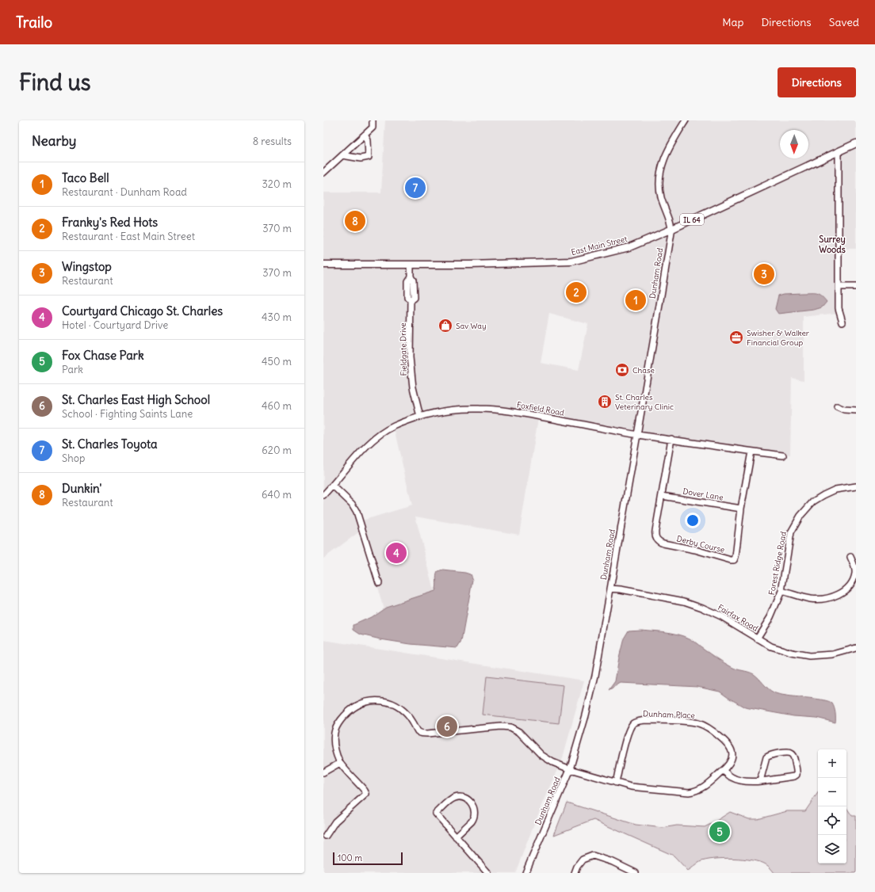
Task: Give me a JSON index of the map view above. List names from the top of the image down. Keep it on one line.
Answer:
{"streets":{"main road":["IL 64","East Main Street"],"street":["Dunham Road","Fieldgate Drive","Foxfield Road","Dover Lane","Derby Course","Forest Ridge Road","Fairfax Road","Dunham Place"]},"crossings":[["East Main Street","Dunham Road"],["East Main Street","Fieldgate Drive"],["Dunham Road","Foxfield Road"],["Dunham Road","Fairfax Road"],["Dunham Road","Dunham Place"],["Fieldgate Drive","Foxfield Road"],["Foxfield Road","Derby Course"],["Dover Lane","Derby Course"],["Forest Ridge Road","Fairfax Road"]],"districts":["Surrey Woods"],"places":{"shop":["Sav Way"],"office":["Swisher & Walker Financial Group"],"bank":["Chase"],"building":["St. Charles Veterinary Clinic"]},"scale_bar":"100 m","north":"bottom","page":{"header":"Trailo","nav":["Map","Directions","Saved"],"buttons":"Directions","title":"Find us","heading":["Nearby","8 results"],"list":[{"mark":"1","name":"Taco Bell","note":"Restaurant · Dunham Road","value":"320 m"},{"mark":"2","name":"Franky's Red Hots","note":"Restaurant · East Main Street","value":"370 m"},{"mark":"3","name":"Wingstop","note":"Restaurant","value":"370 m"},{"mark":"4","name":"Courtyard Chicago St. Charles","note":"Hotel · Courtyard Drive","value":"430 m"},{"mark":"5","name":"Fox Chase Park","note":"Park","value":"450 m"},{"mark":"6","name":"St. Charles East High School","note":"School · Fighting Saints Lane","value":"460 m"},{"mark":"7","name":"St. Charles Toyota","note":"Shop","value":"620 m"},{"mark":"8","name":"Dunkin'","note":"Restaurant","value":"640 m"}],"pins":["7","8","3","2","1","4","6","5"],"map_buttons":["+","−"],"scale":"100 m"}}
